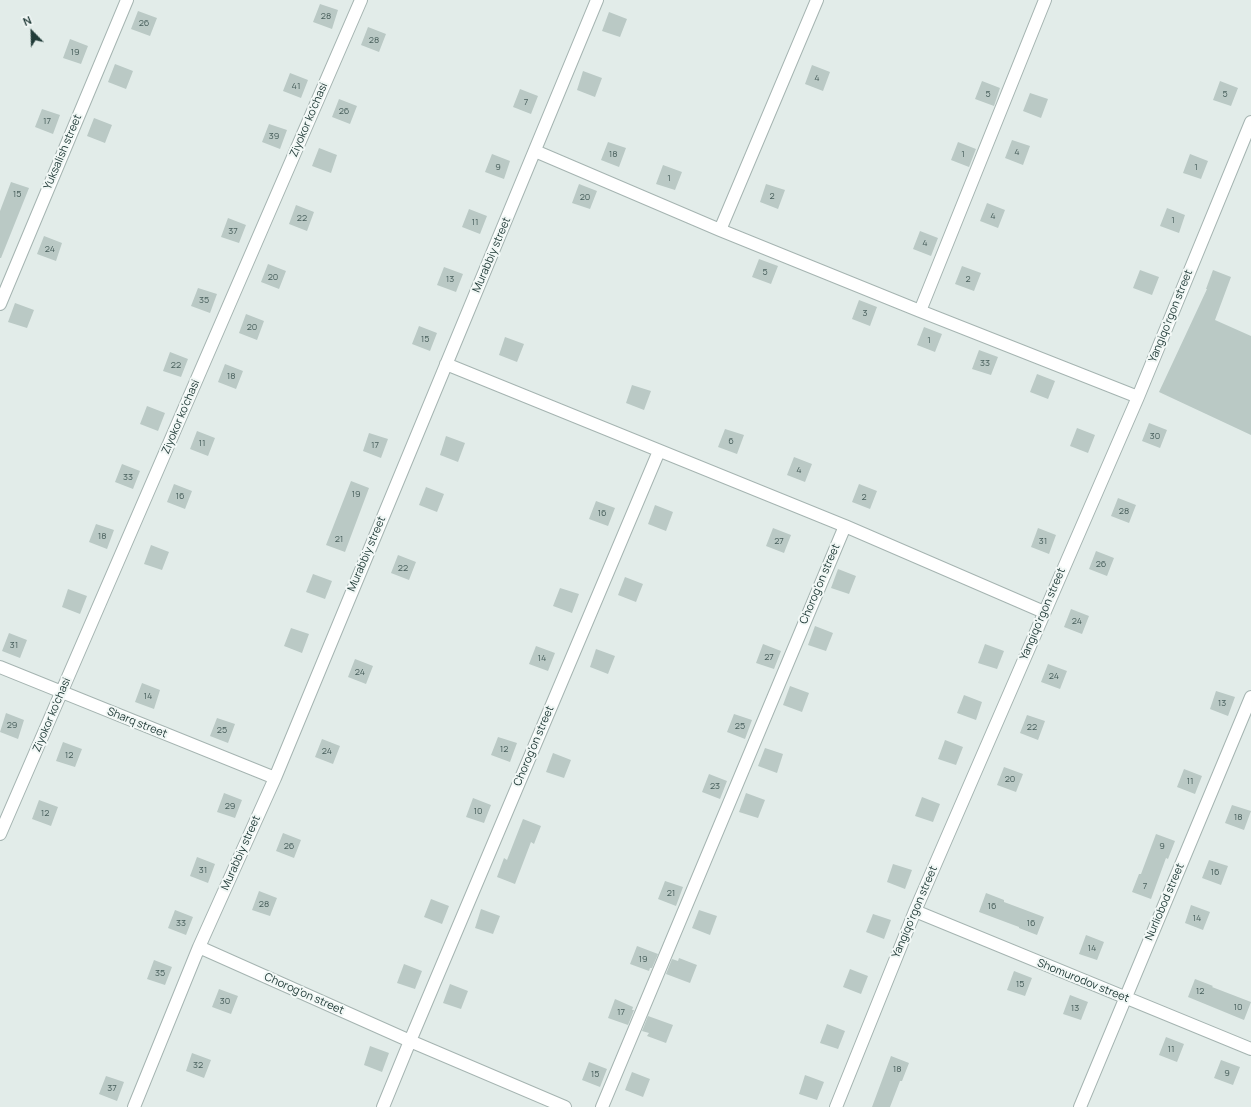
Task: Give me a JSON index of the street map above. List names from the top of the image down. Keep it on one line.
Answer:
{"streets":{"street":["Ziyokor ko'chasi","Yuksalish street","Murabbiy street","Yangiqo'rgon street","Chorog'on street","Sharq street","Nurliobod street","Shomurodov street"]},"crossings":[["Ziyokor ko'chasi","Sharq street"],["Murabbiy street","Chorog'on street"],["Murabbiy street","Sharq street"],["Yangiqo'rgon street","Shomurodov street"],["Nurliobod street","Shomurodov street"]],"house_numbers":["28","26","28","19","4","41","5","5","7","26","17","39","4","18","1","9","1","1","15","2","20","4","22","1","11","37","4","24","5","20","13","2","35","3","20","15","1","33","22","18","30","6","11","17","4","33","19","16","2","28","16","18","21","27","31","26","22","24","31","27","14","24","24","14","13","29","25","22","25","12","24","12","20","11","23","29","10","12","18","26","9","31","16","7","21","28","16","14","33","16","14","19","35","15","12","30","10","13","17","11","32","18","9","15","37"],"north":"top left"}
